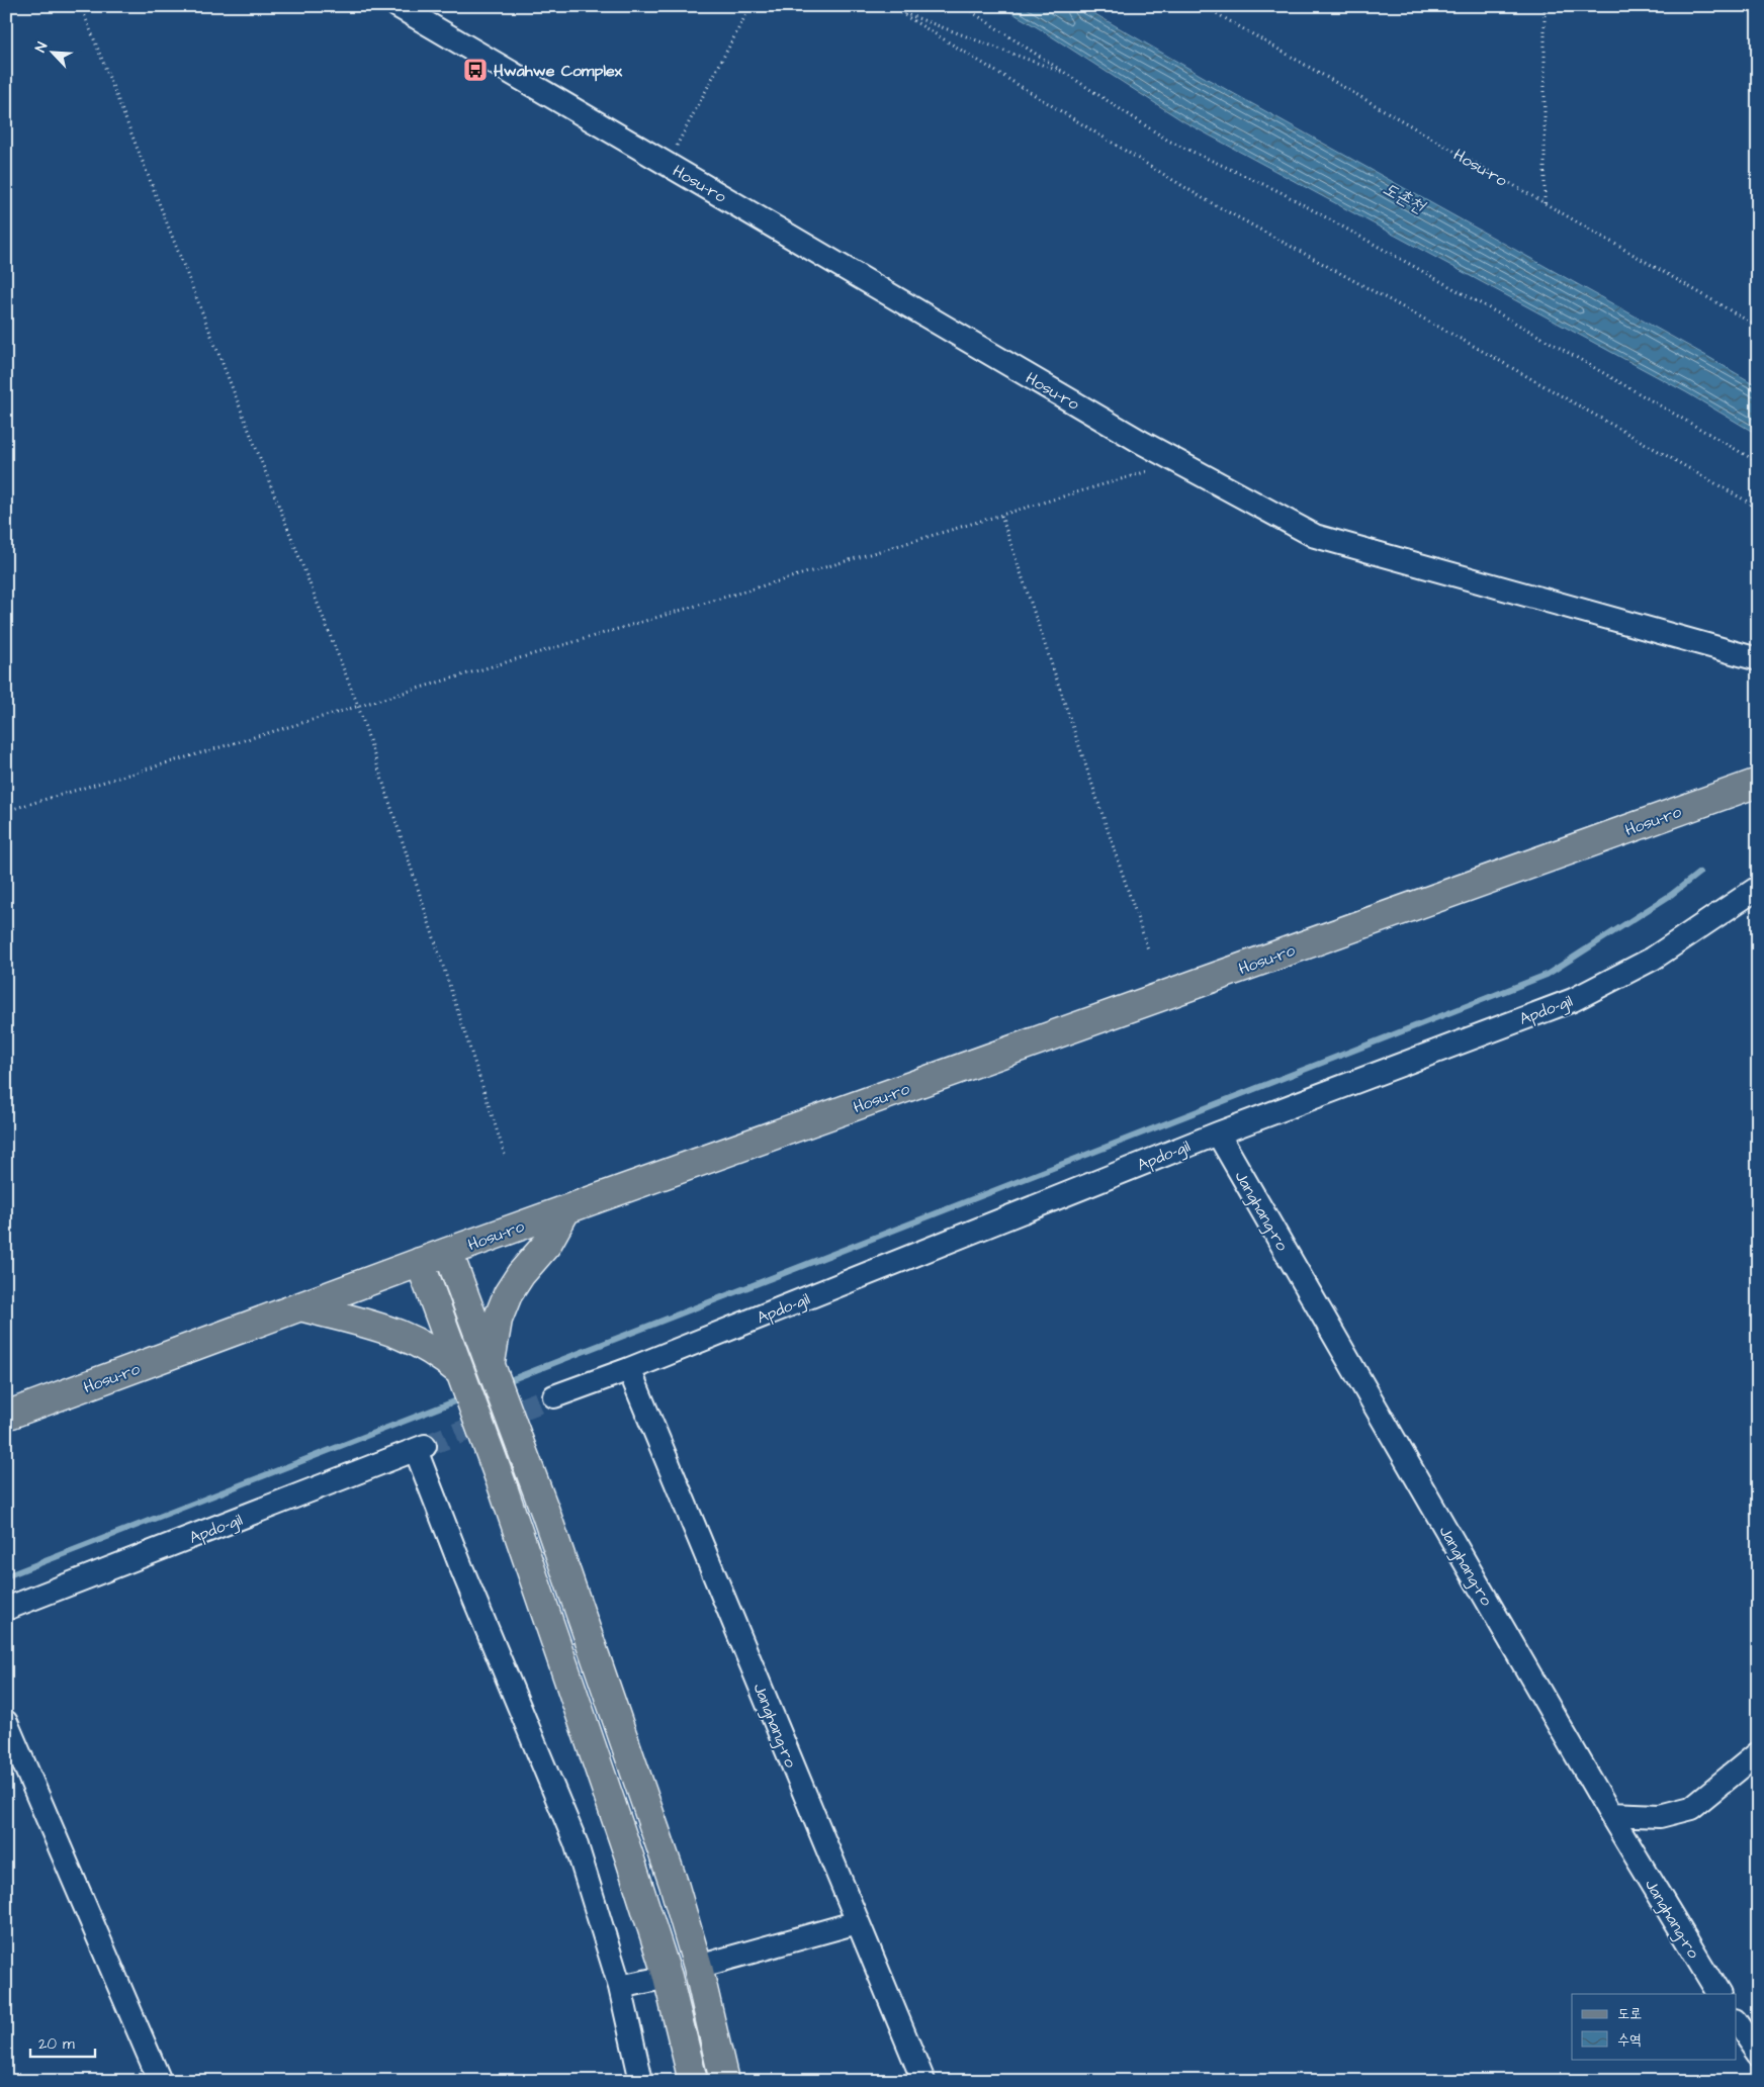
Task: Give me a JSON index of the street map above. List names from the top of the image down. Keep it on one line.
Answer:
{"streets":{"main road":["Hosu-ro"],"street":["Apdo-gil","Janghang-ro"]},"crossings":[["Apdo-gil","Janghang-ro"]],"water":["도촌천"],"places":{"bus stop":["Hwahwe Complex"]},"legend":["도로","수역"],"scale_bar":"20 m","north":"top left"}
